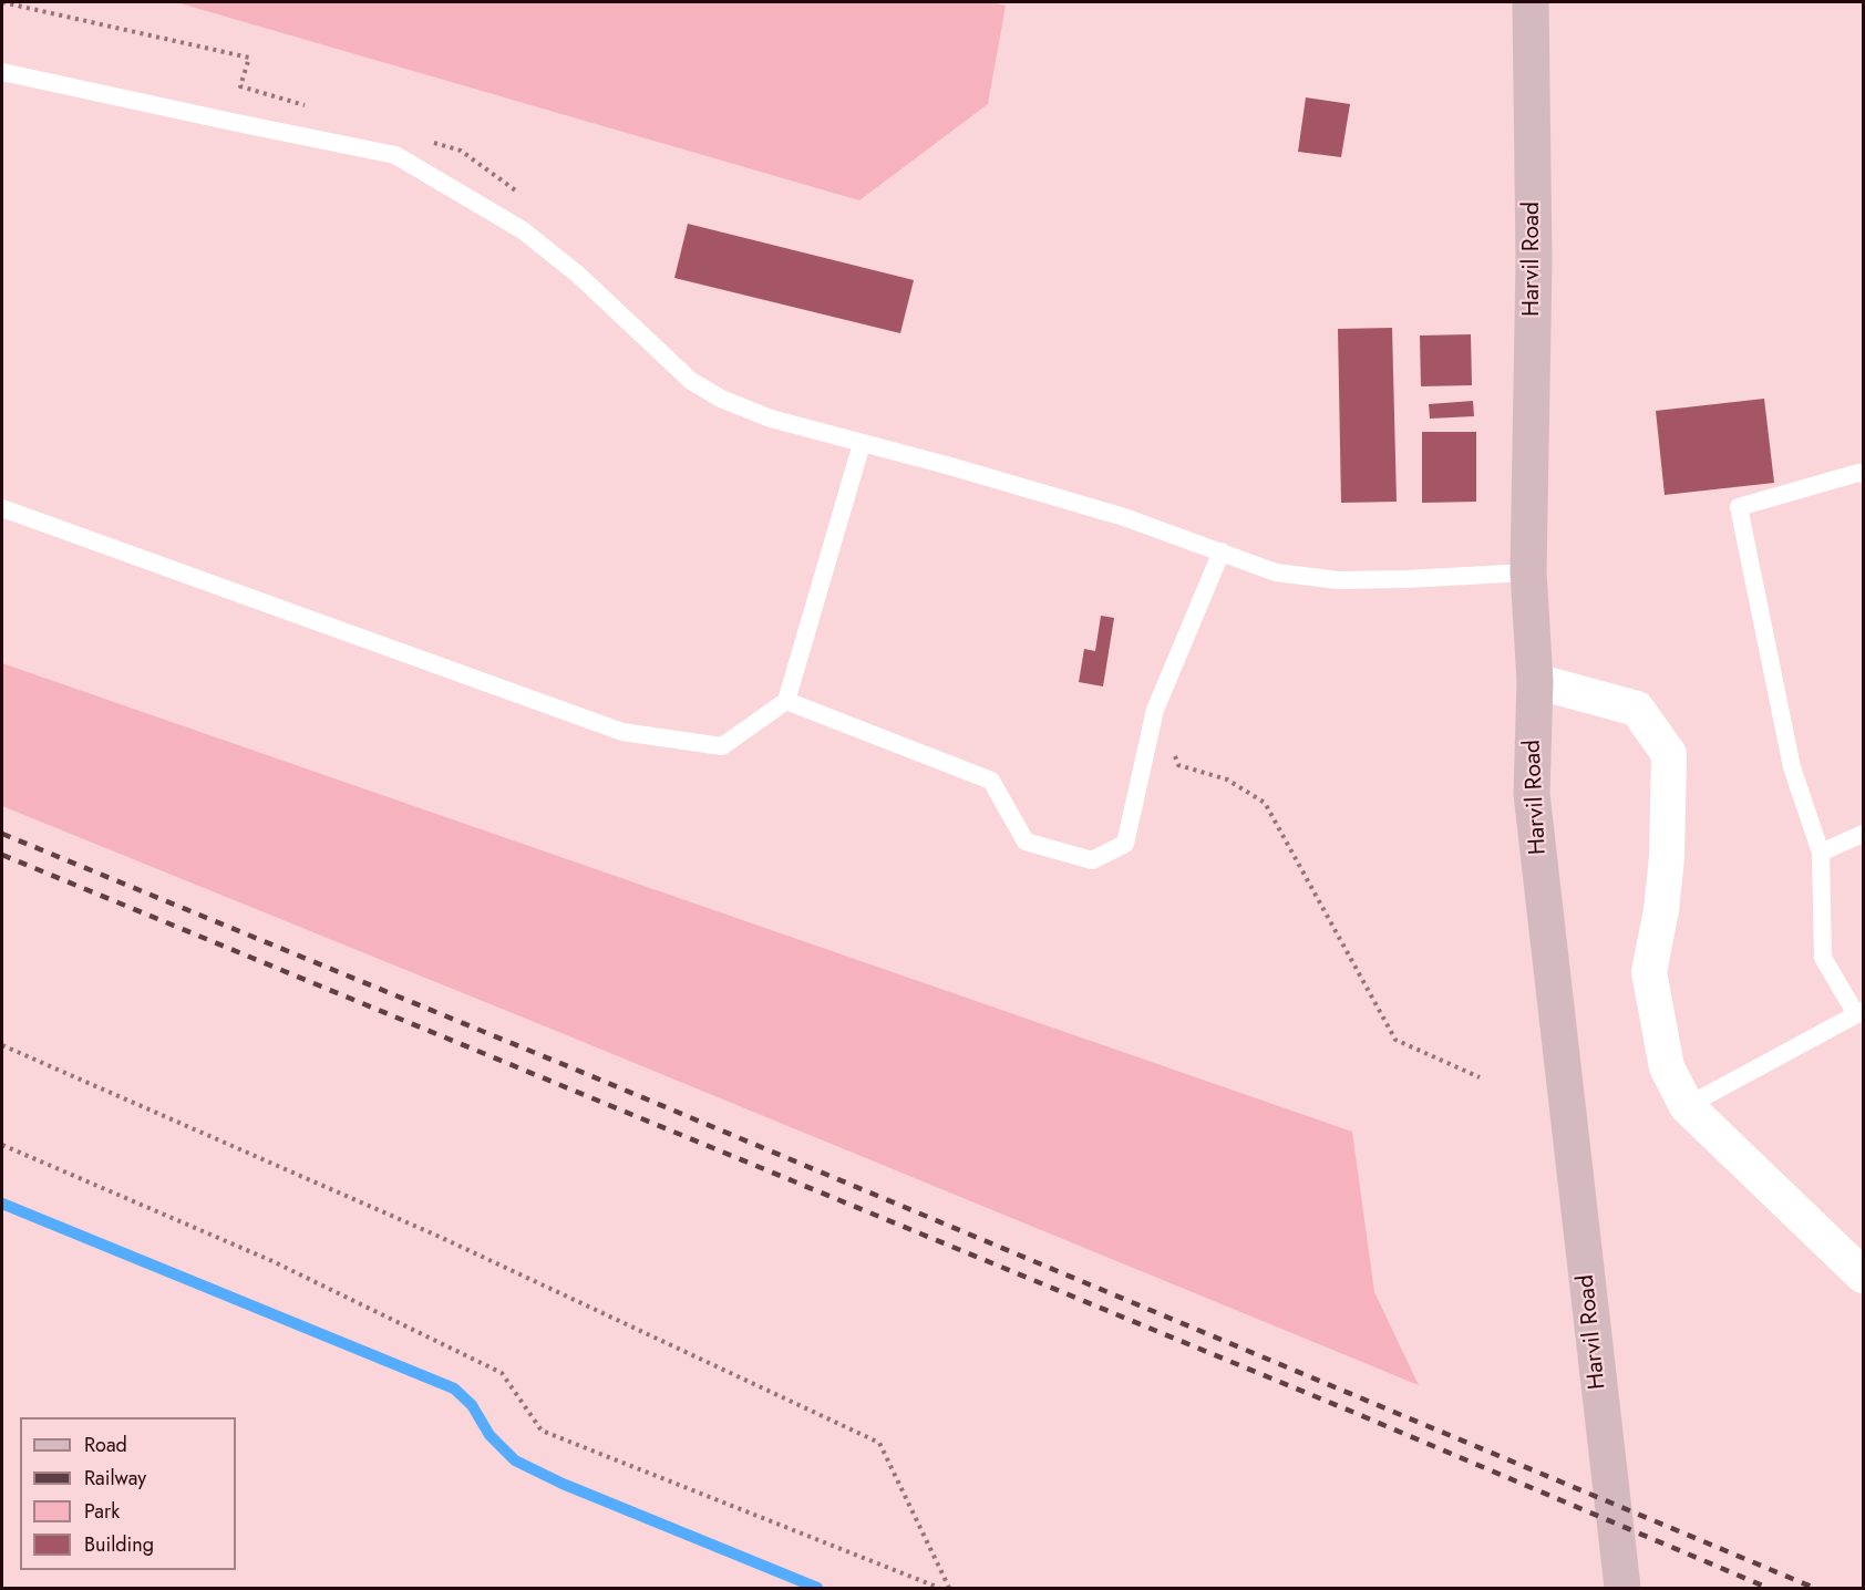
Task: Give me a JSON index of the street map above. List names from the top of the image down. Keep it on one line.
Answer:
{"streets":{"street":["Harvil Road"]},"legend":["Road","Railway","Park","Building"]}
